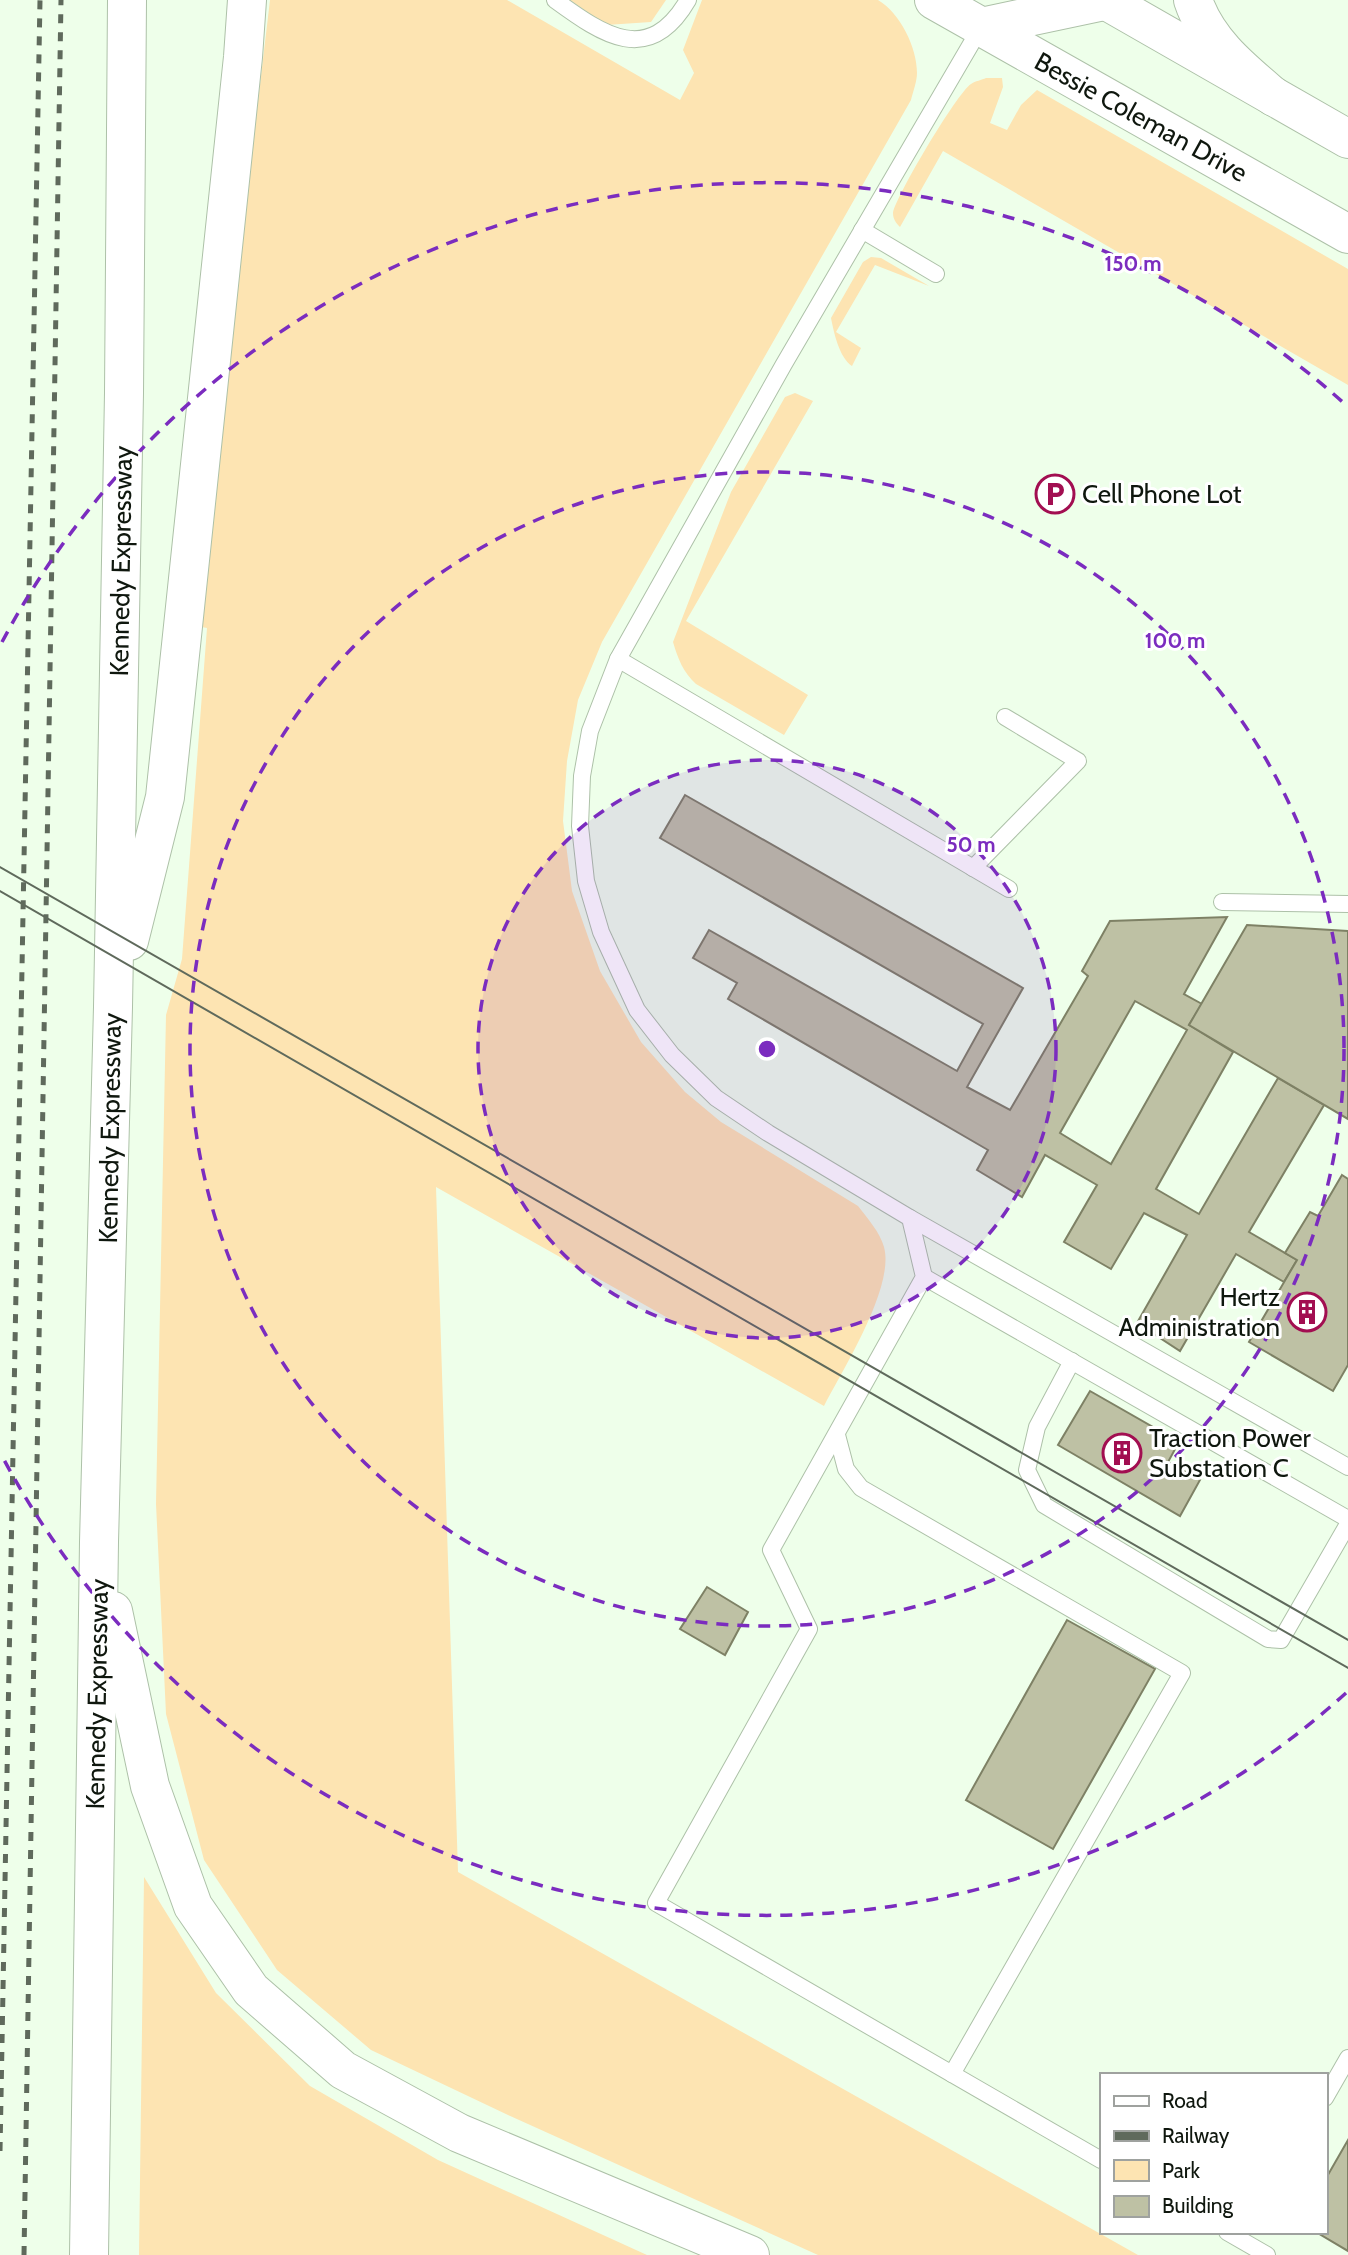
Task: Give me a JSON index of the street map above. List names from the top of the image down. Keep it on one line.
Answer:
{"streets":{"main road":["Bessie Coleman Drive","Kennedy Expressway"]},"places":{"parking":["Cell Phone Lot"],"building":["Hertz Administration","Traction Power Substation C"]},"legend":["Road","Railway","Park","Building"],"rings":["150 m","100 m","50 m"]}
